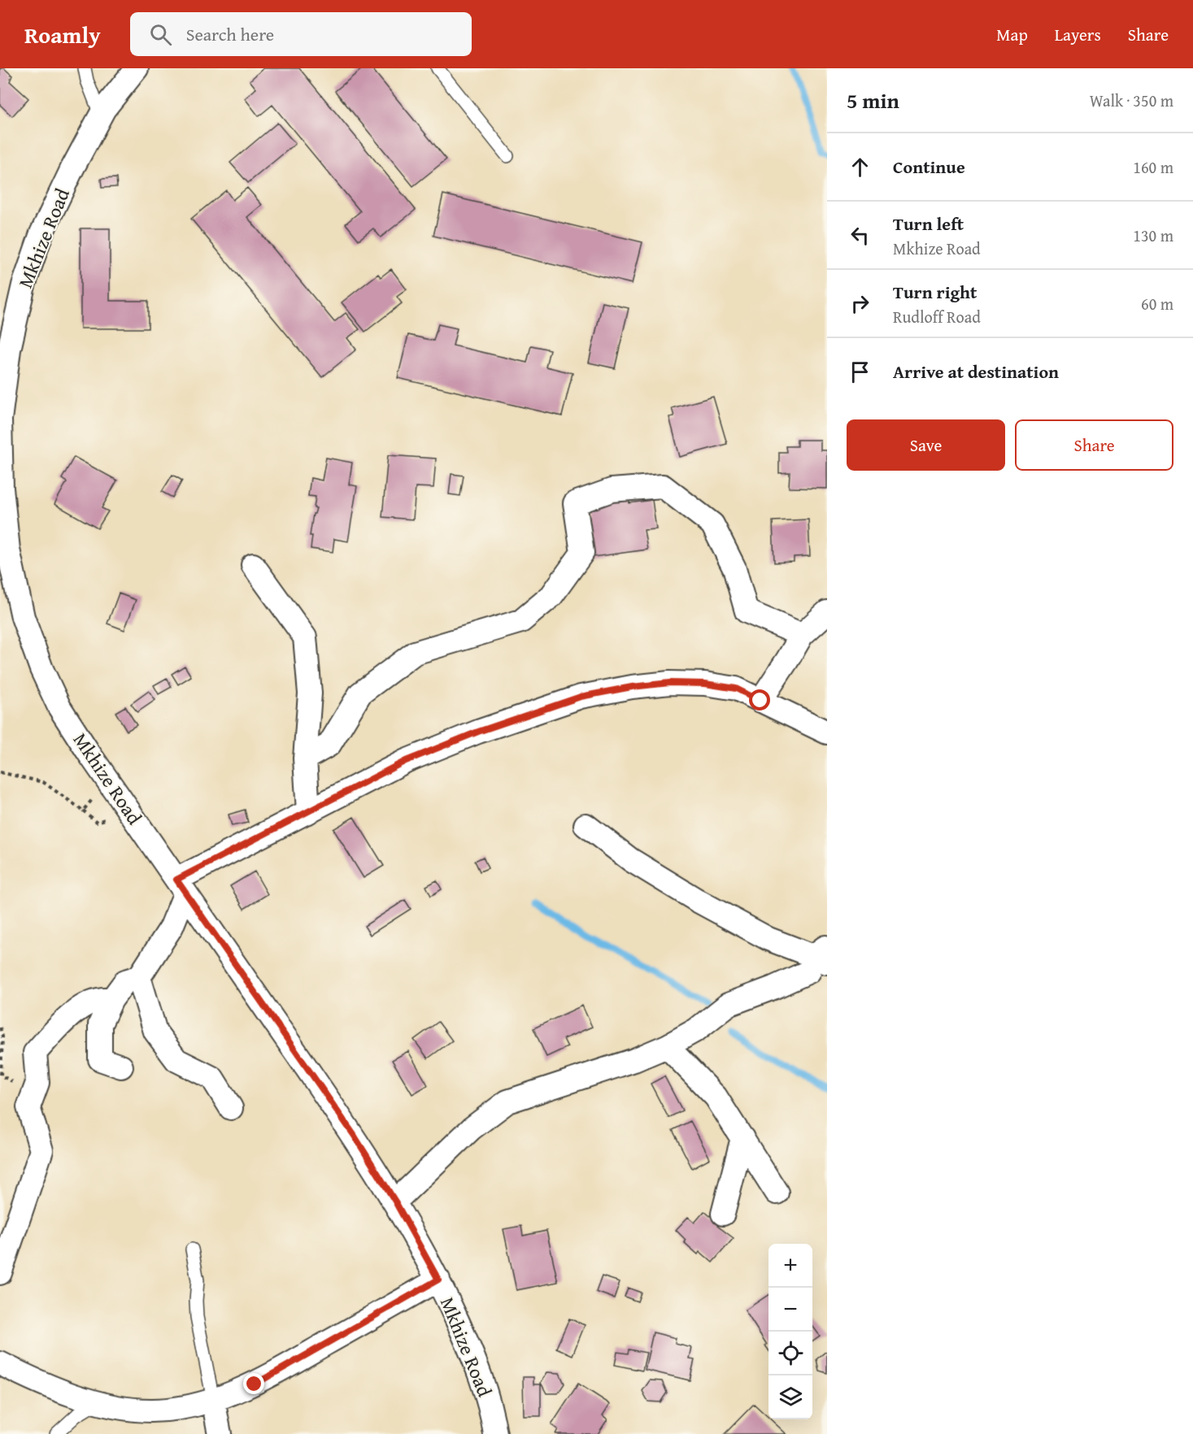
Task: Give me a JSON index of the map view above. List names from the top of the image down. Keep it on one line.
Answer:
{"streets":{"street":["Mkhize Road"]},"page":{"header":"Roamly","search":"Search here","nav":["Map","Layers","Share"],"heading":["5 min","Walk · 350 m"],"list":[["Continue","160 m"],["Turn left","Mkhize Road","130 m"],["Turn right","Rudloff Road","60 m"],"Arrive at destination"],"buttons":["Save","Share"],"map_buttons":["+","−"]}}
